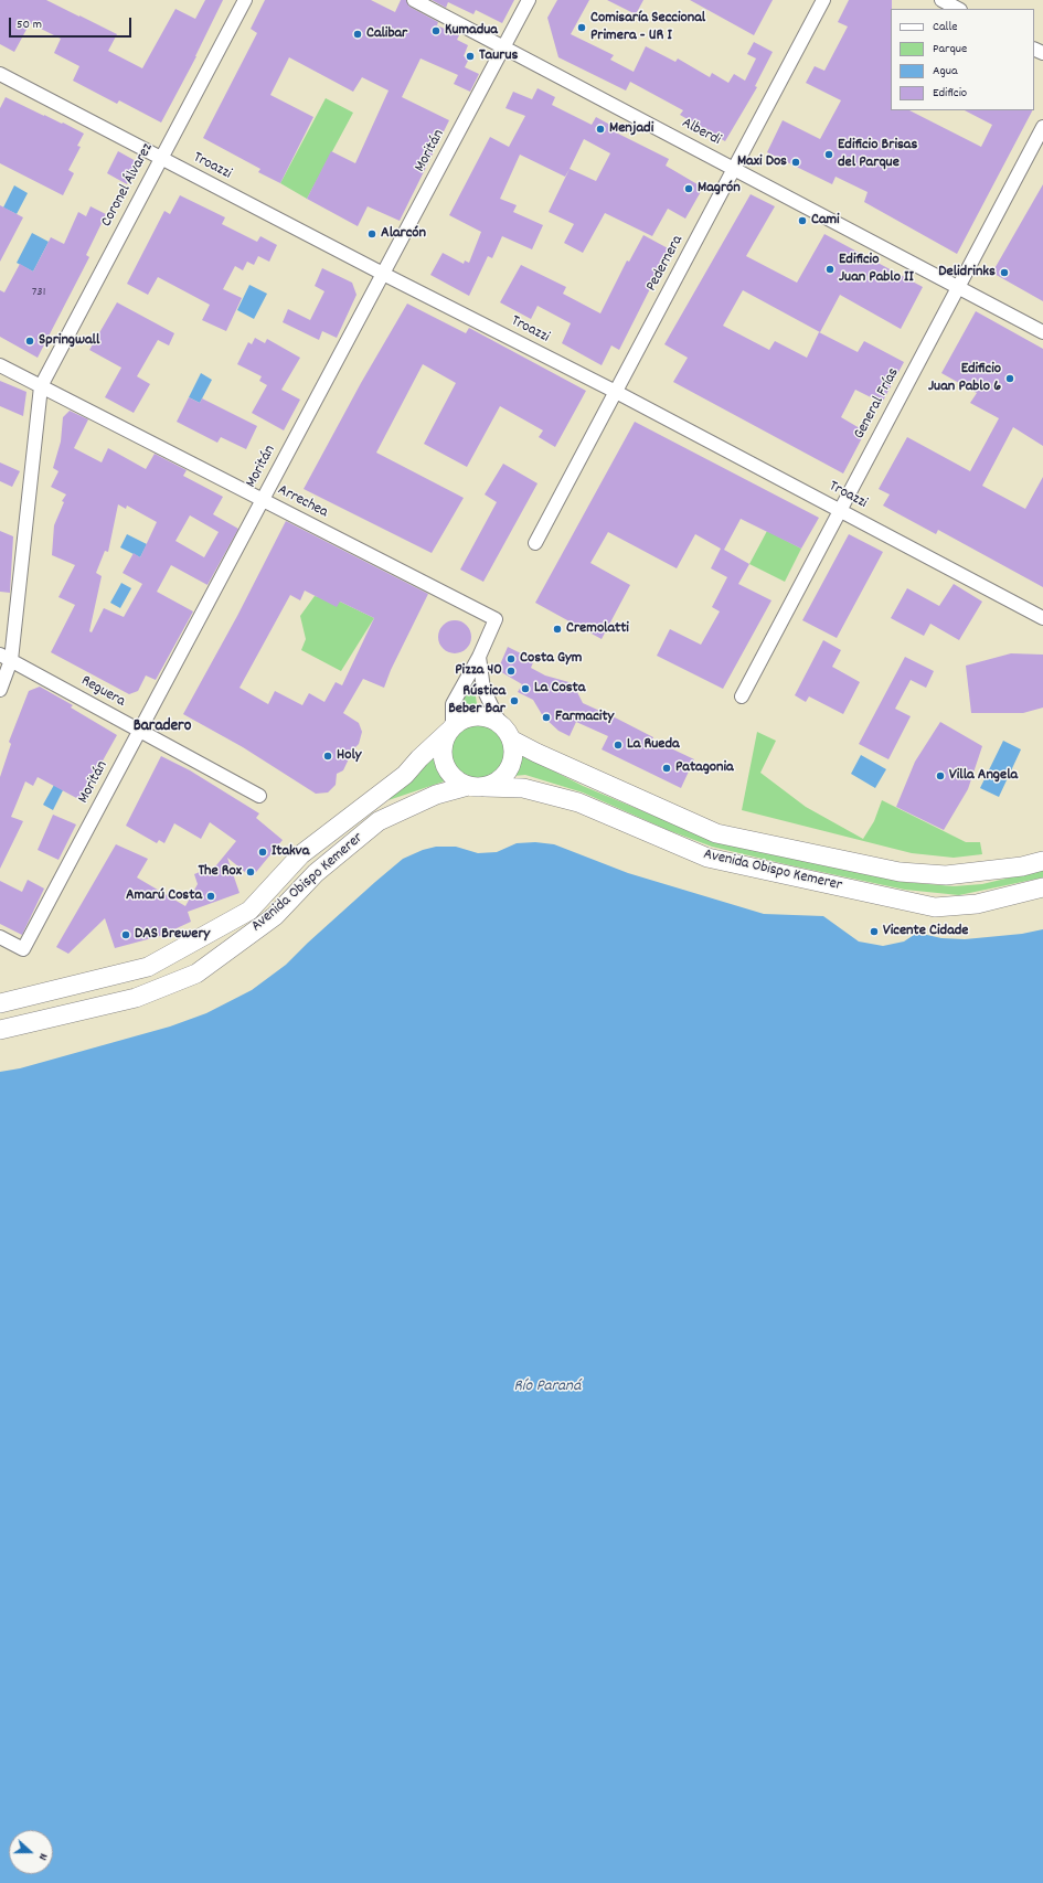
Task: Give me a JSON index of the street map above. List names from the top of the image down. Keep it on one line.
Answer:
{"streets":{"main road":["Avenida Obispo Kemerer"],"street":["Alberdi","Moritán","Troazzi","Coronel Álvarez","Pedernera","General Frías","Arrechea","Reguera"]},"crossings":[["Alberdi","Moritán"],["Alberdi","Pedernera"],["Alberdi","General Frías"],["Moritán","Troazzi"],["Moritán","Arrechea"],["Moritán","Reguera"],["Troazzi","Coronel Álvarez"],["Troazzi","Pedernera"],["Troazzi","General Frías"],["Coronel Álvarez","Arrechea"]],"districts":["Baradero"],"water":["Río Paraná"],"places":["Comisaría Seccional Primera - UR I","Kumadua","Calibar","Taurus","Menjadi","Edificio Brisas del Parque","Maxi Dos","Magrón","Cami","Alarcón","Edificio Juan Pablo II","Delidrinks","Springwall","Edificio Juan Pablo 6","Cremolatti","Costa Gym","Pizza 40","La Costa","Rústica Beber Bar","Farmacity","La Rueda","Holy","Patagonia","Villa Angela","Itakva","The Rox","Amarú Costa","Vicente Cidade","DAS Brewery"],"house_numbers":["731"],"legend":["Calle","Parque","Agua","Edificio"],"scale_bar":"50 m","north":"right"}
